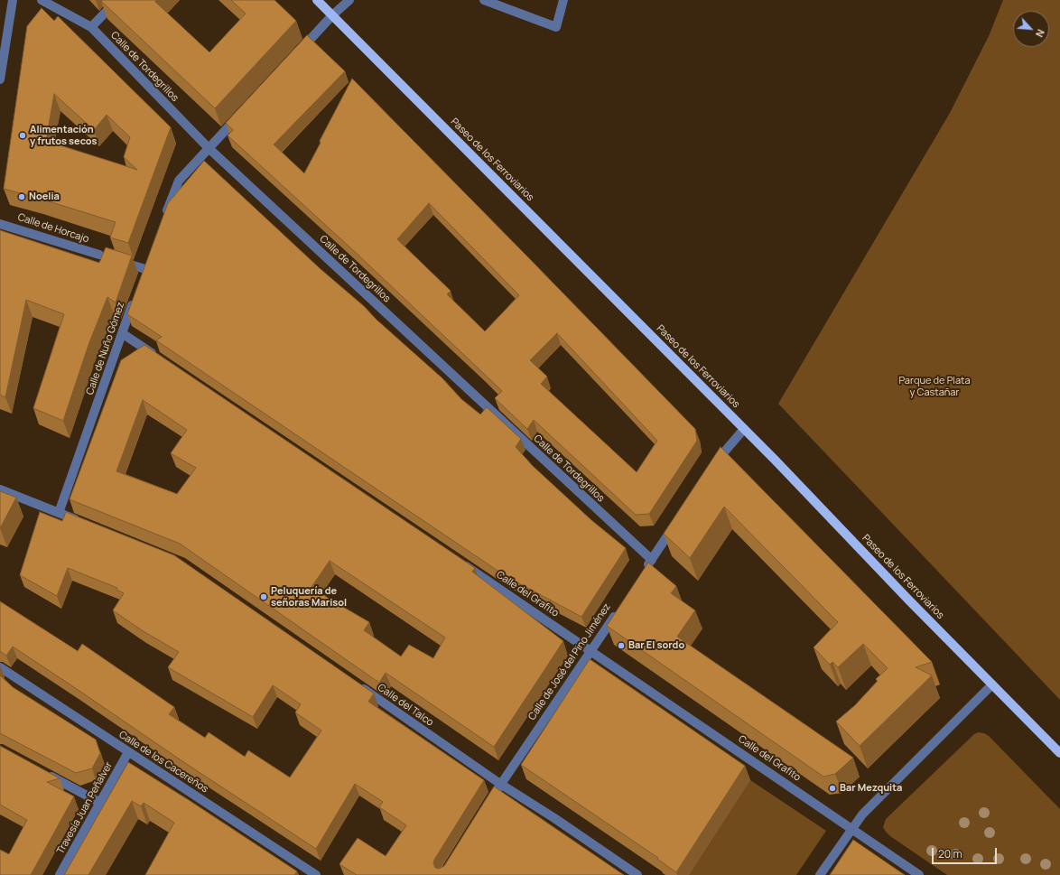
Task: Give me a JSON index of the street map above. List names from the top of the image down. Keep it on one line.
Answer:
{"streets":{"main road":["Paseo de los Ferroviarios"],"street":["Calle de Tordegrillos","Calle de Horcajo","Calle de Nuño Gómez","Calle del Grafito","Calle de José del Pino Jiménez","Calle del Talco","Calle de los Cacereños","Travesía Juan Peñalver"]},"crossings":[["Calle del Grafito","Calle de José del Pino Jiménez"],["Calle de José del Pino Jiménez","Calle del Talco"],["Calle de los Cacereños","Travesía Juan Peñalver"]],"parks":["Parque de Plata y Castañar"],"places":["Alimentación y frutos secos","Noelia","Peluquería de señoras Marisol","Bar El sordo","Bar Mezquita"],"scale_bar":"20 m","north":"bottom right"}
